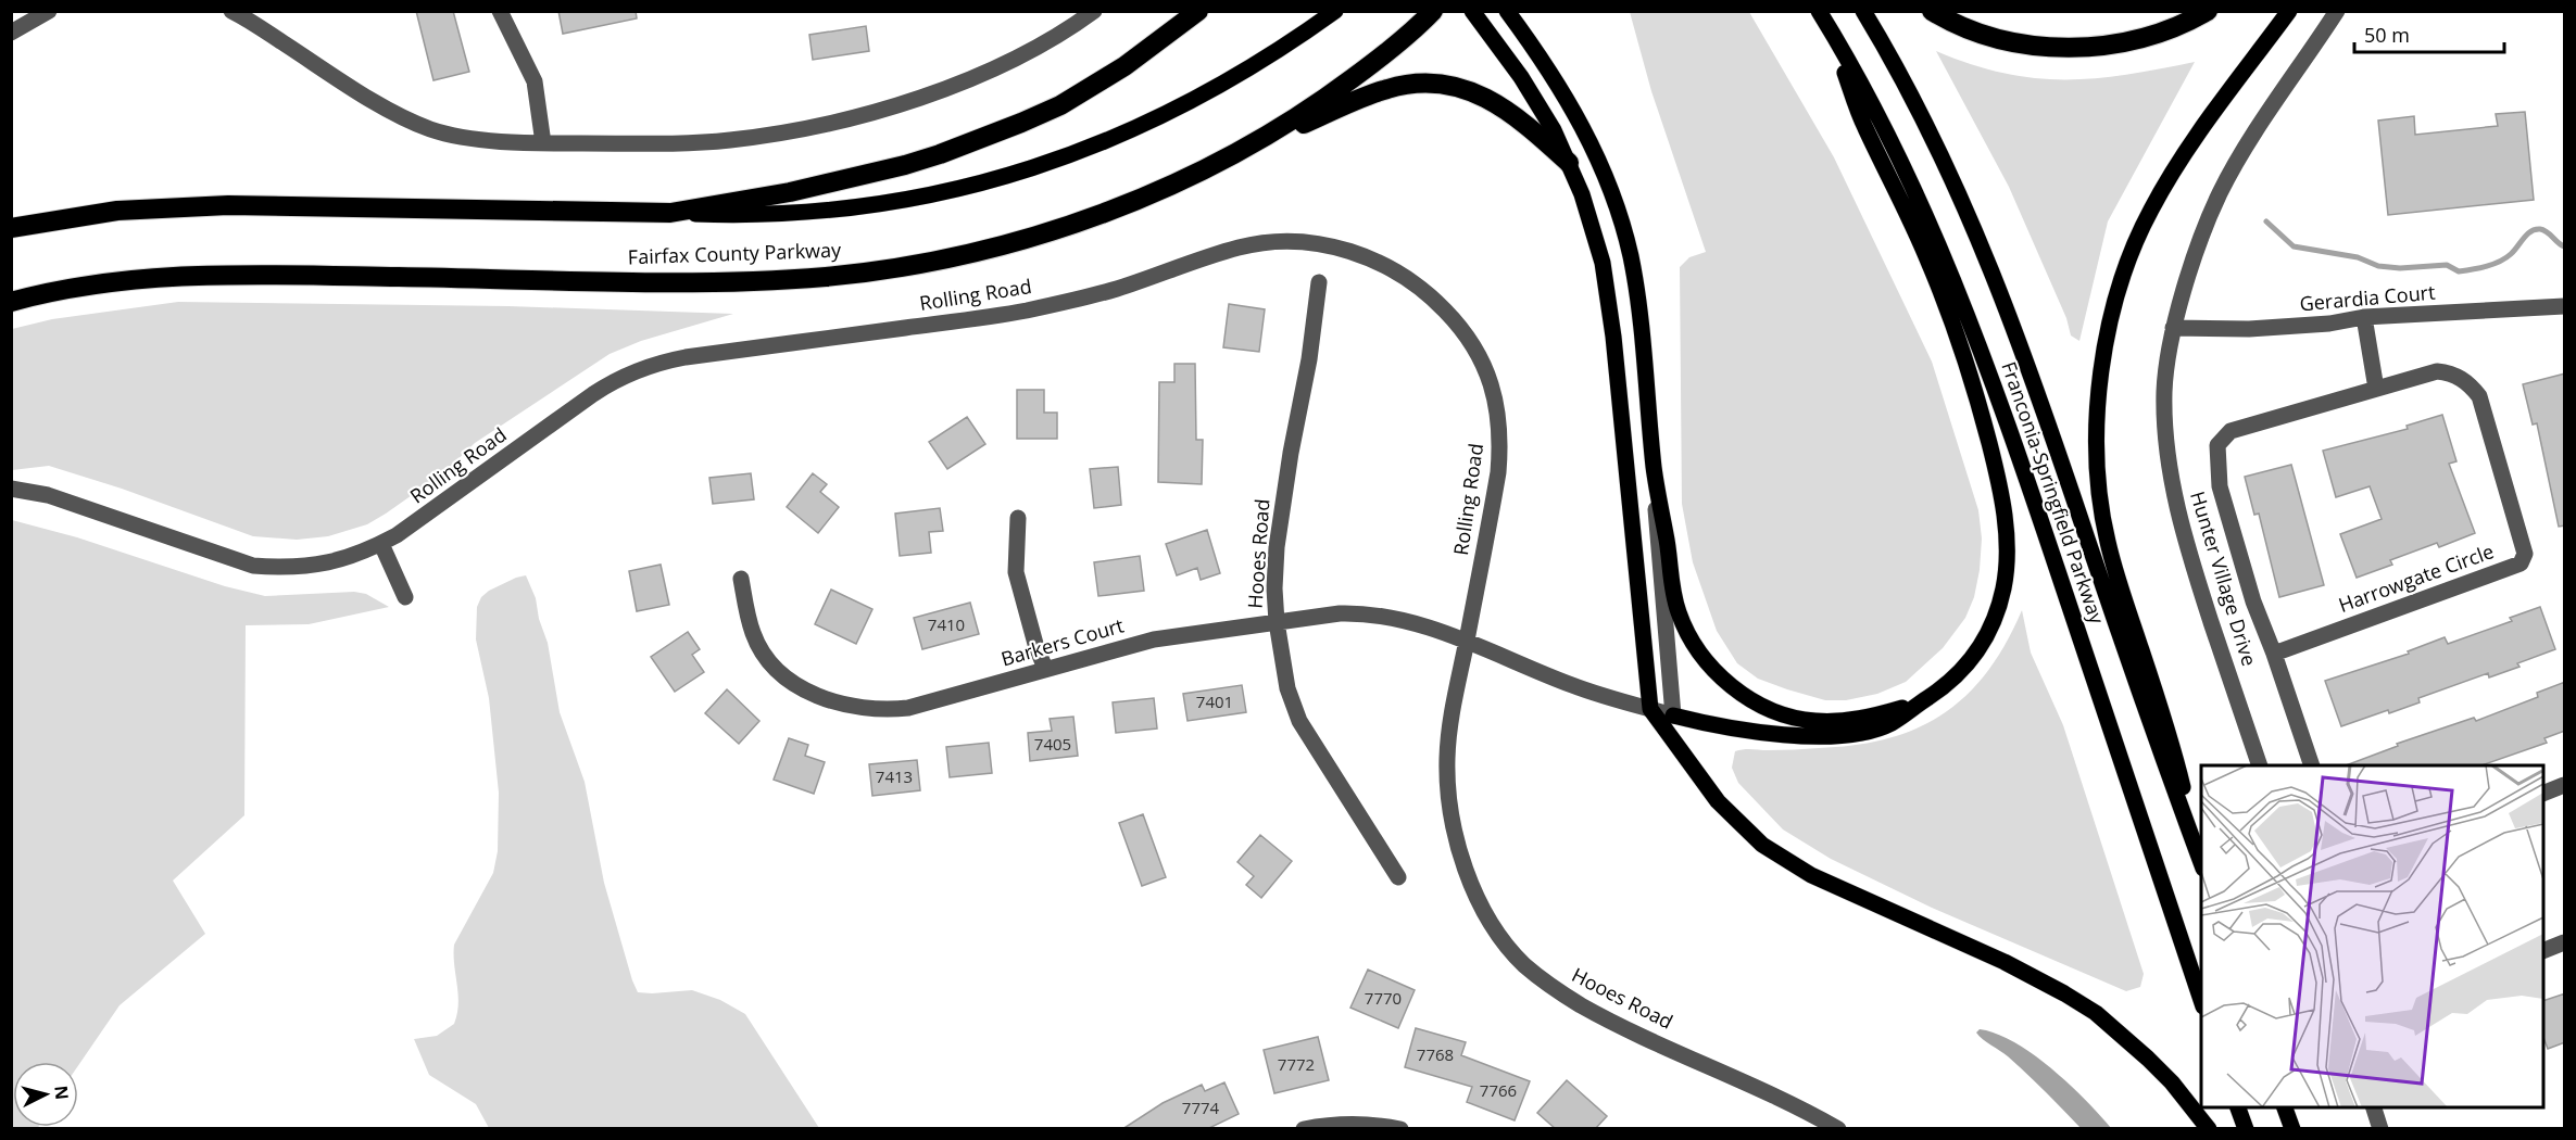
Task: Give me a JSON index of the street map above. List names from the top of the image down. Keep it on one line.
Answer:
{"streets":{"highway":["Fairfax County Parkway"],"main road":["Franconia-Springfield Parkway"],"street":["Rolling Road","Gerardia Court","Hooes Road","Hunter Village Drive","Harrowgate Circle","Barkers Court"]},"crossings":[["Rolling Road","Hooes Road"],["Rolling Road","Barkers Court"],["Gerardia Court","Hunter Village Drive"],["Hooes Road","Barkers Court"]],"house_numbers":["7410","7401","7405","7413","7770","7768","7772","7766","7774"],"scale_bar":"50 m","north":"right"}
